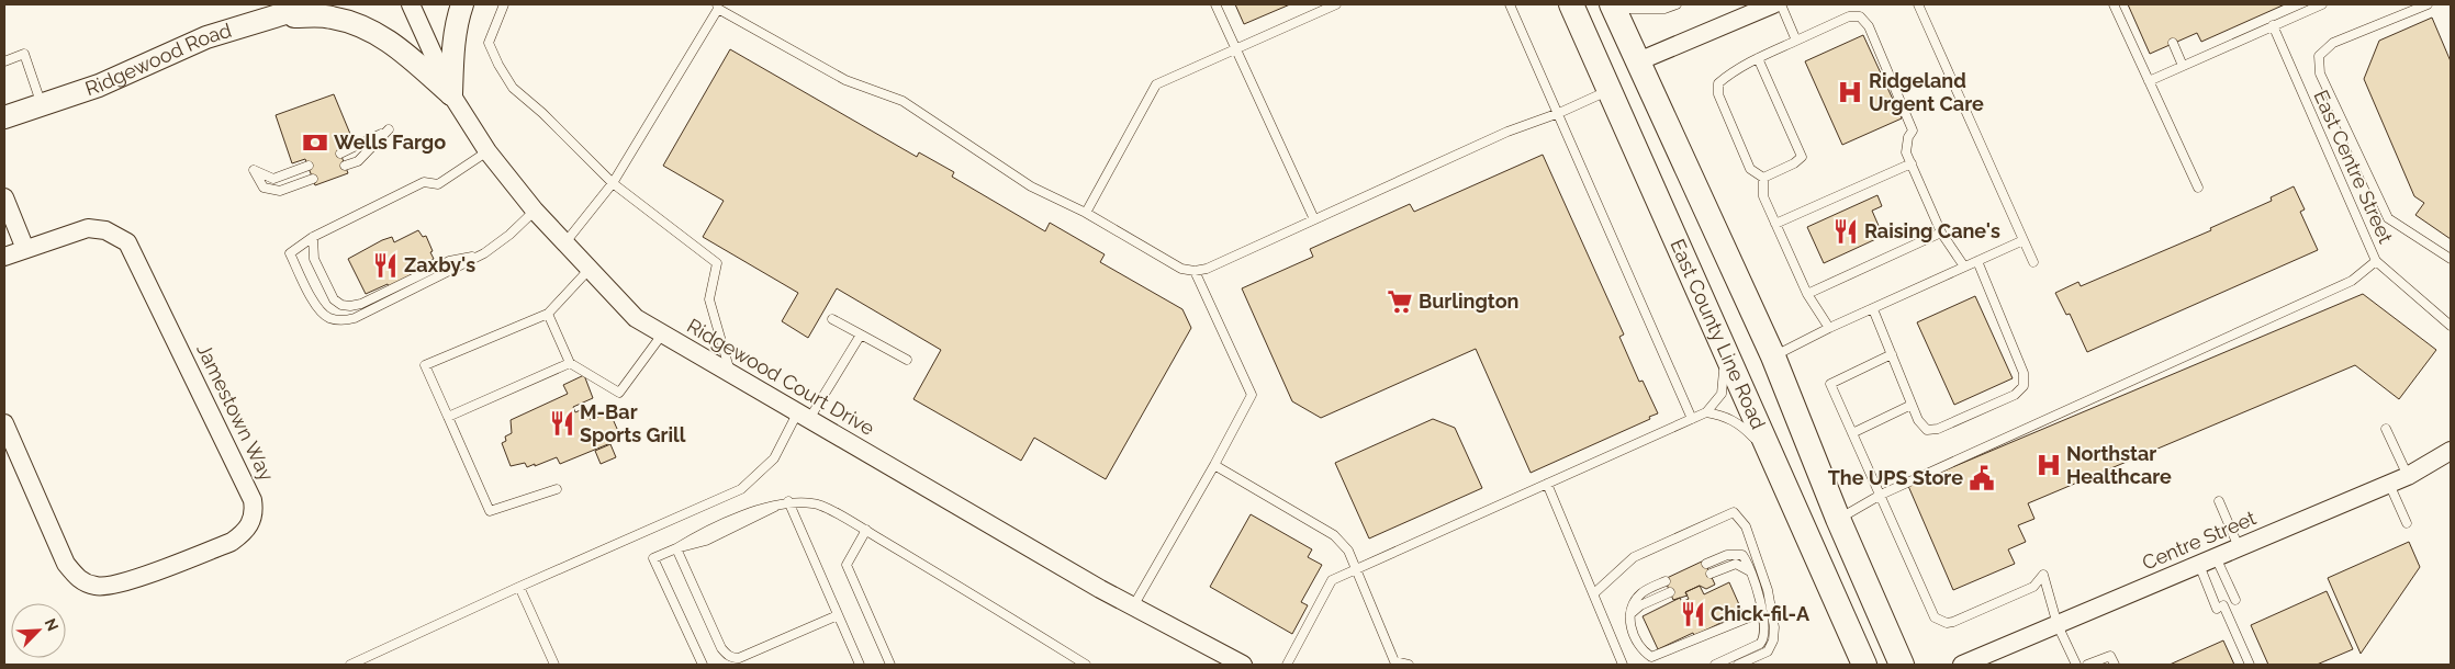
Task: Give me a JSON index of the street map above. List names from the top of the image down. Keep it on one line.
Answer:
{"streets":{"main road":["East County Line Road"],"street":["Ridgewood Road","Ridgewood Court Drive","Jamestown Way","Centre Street"],"lane":["East Centre Street"]},"places":{"hospital":["Ridgeland Urgent Care","Northstar Healthcare"],"bank":["Wells Fargo"],"restaurant":["Raising Cane's","Zaxby's","M-Bar Sports Grill","Chick-fil-A"],"supermarket":["Burlington"],"public building":["The UPS Store"]},"north":"top right"}
